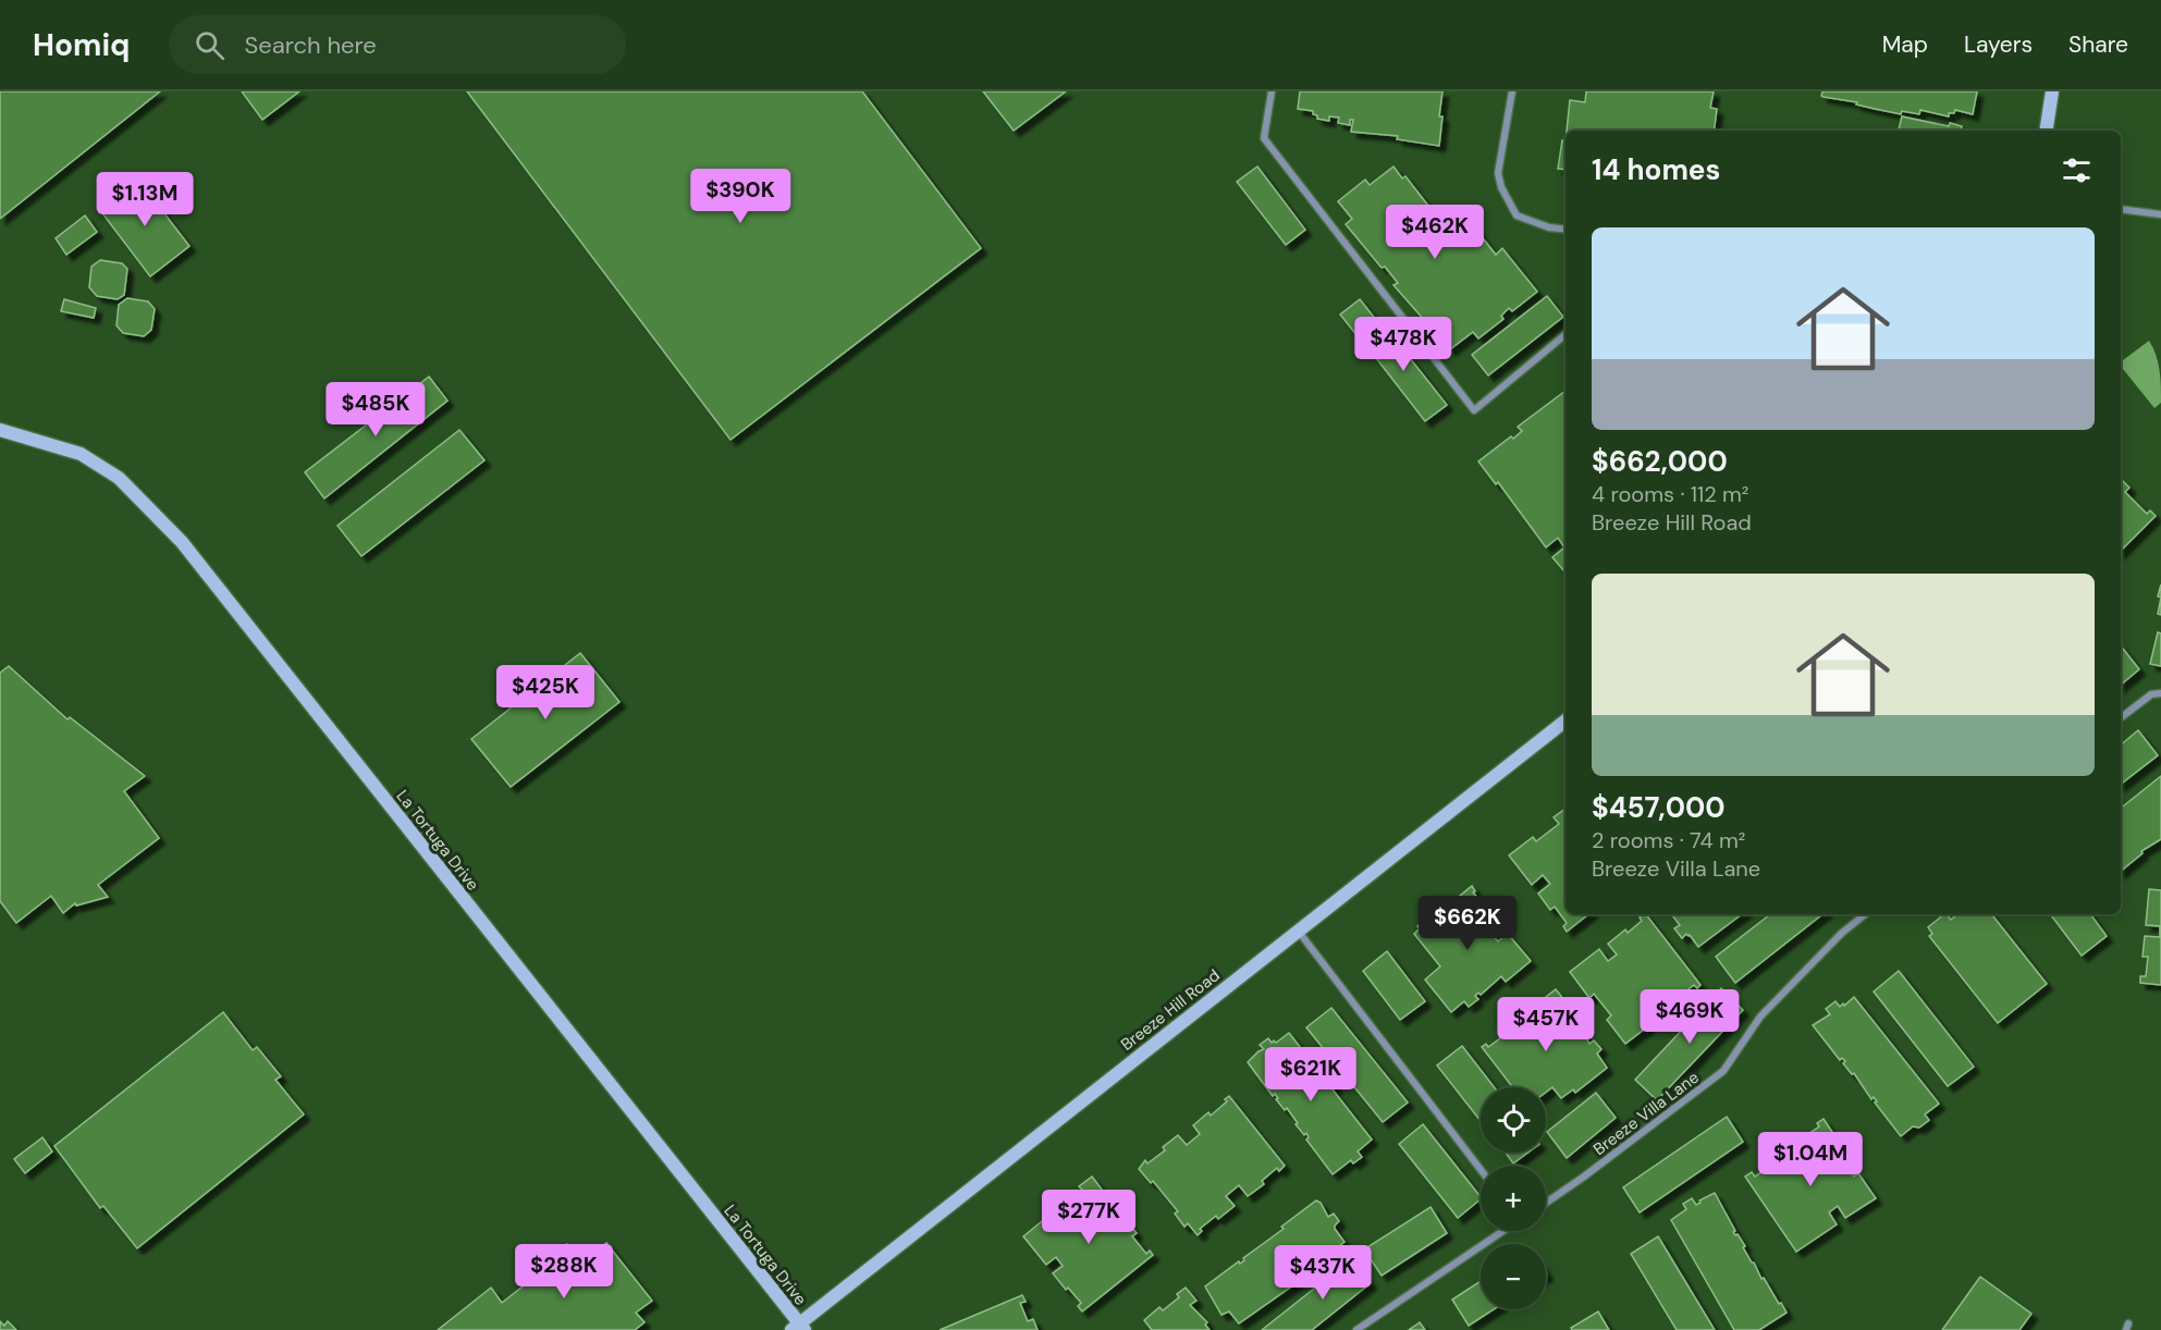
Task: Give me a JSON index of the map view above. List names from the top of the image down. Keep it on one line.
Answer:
{"streets":{"street":["La Tortuga Drive","Breeze Hill Road","Breeze Villa Lane"]},"crossings":[["La Tortuga Drive","Breeze Hill Road"]],"page":{"header":"Homiq","search":"Search here","nav":["Map","Layers","Share"],"heading":"14 homes","price":["$390K","$1.13M","$462K","$478K","$485K","$425K","$662K","$469K","$457K","$621K","$1.04M","$277K","$288K","$437K"],"list":[{"name":"$662,000","note":"4 rooms · 112 m² · Breeze Hill Road"},{"name":"$457,000","note":"2 rooms · 74 m² · Breeze Villa Lane"}],"map_buttons":["+","−"]}}
